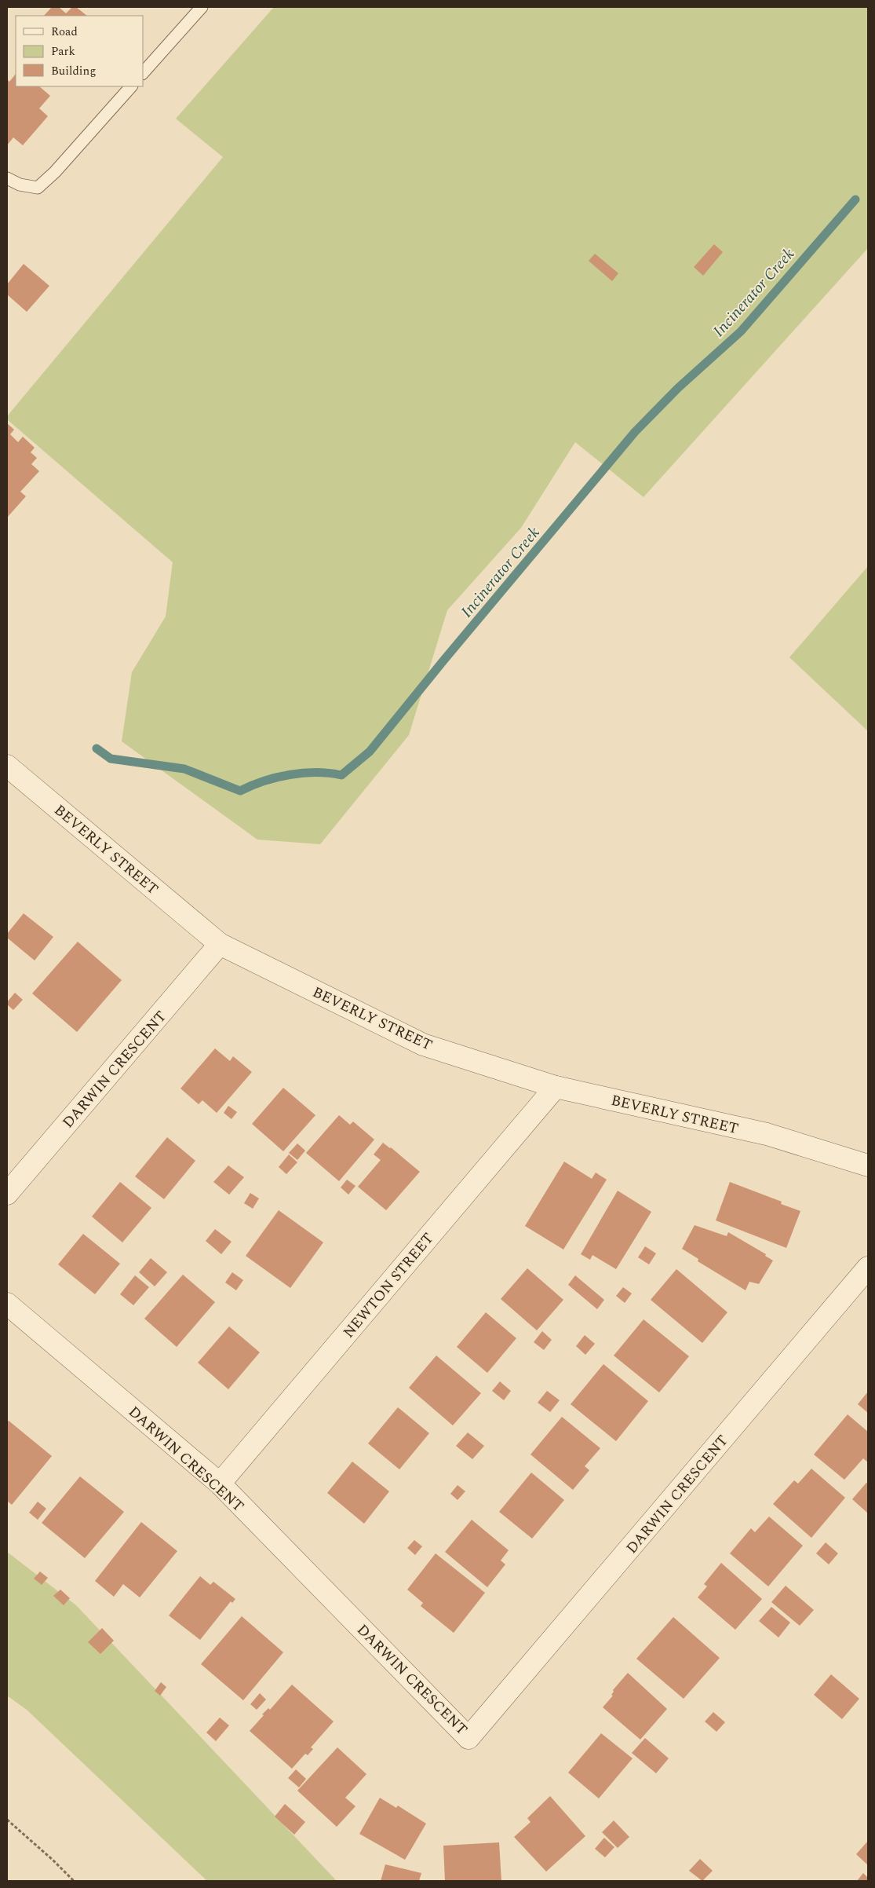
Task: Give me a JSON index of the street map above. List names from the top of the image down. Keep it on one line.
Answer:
{"streets":{"street":["BEVERLY STREET","DARWIN CRESCENT","NEWTON STREET"]},"crossings":[["BEVERLY STREET","DARWIN CRESCENT"],["BEVERLY STREET","NEWTON STREET"],["DARWIN CRESCENT","NEWTON STREET"]],"water":["Incinerator Creek"],"legend":["Road","Park","Building"]}
